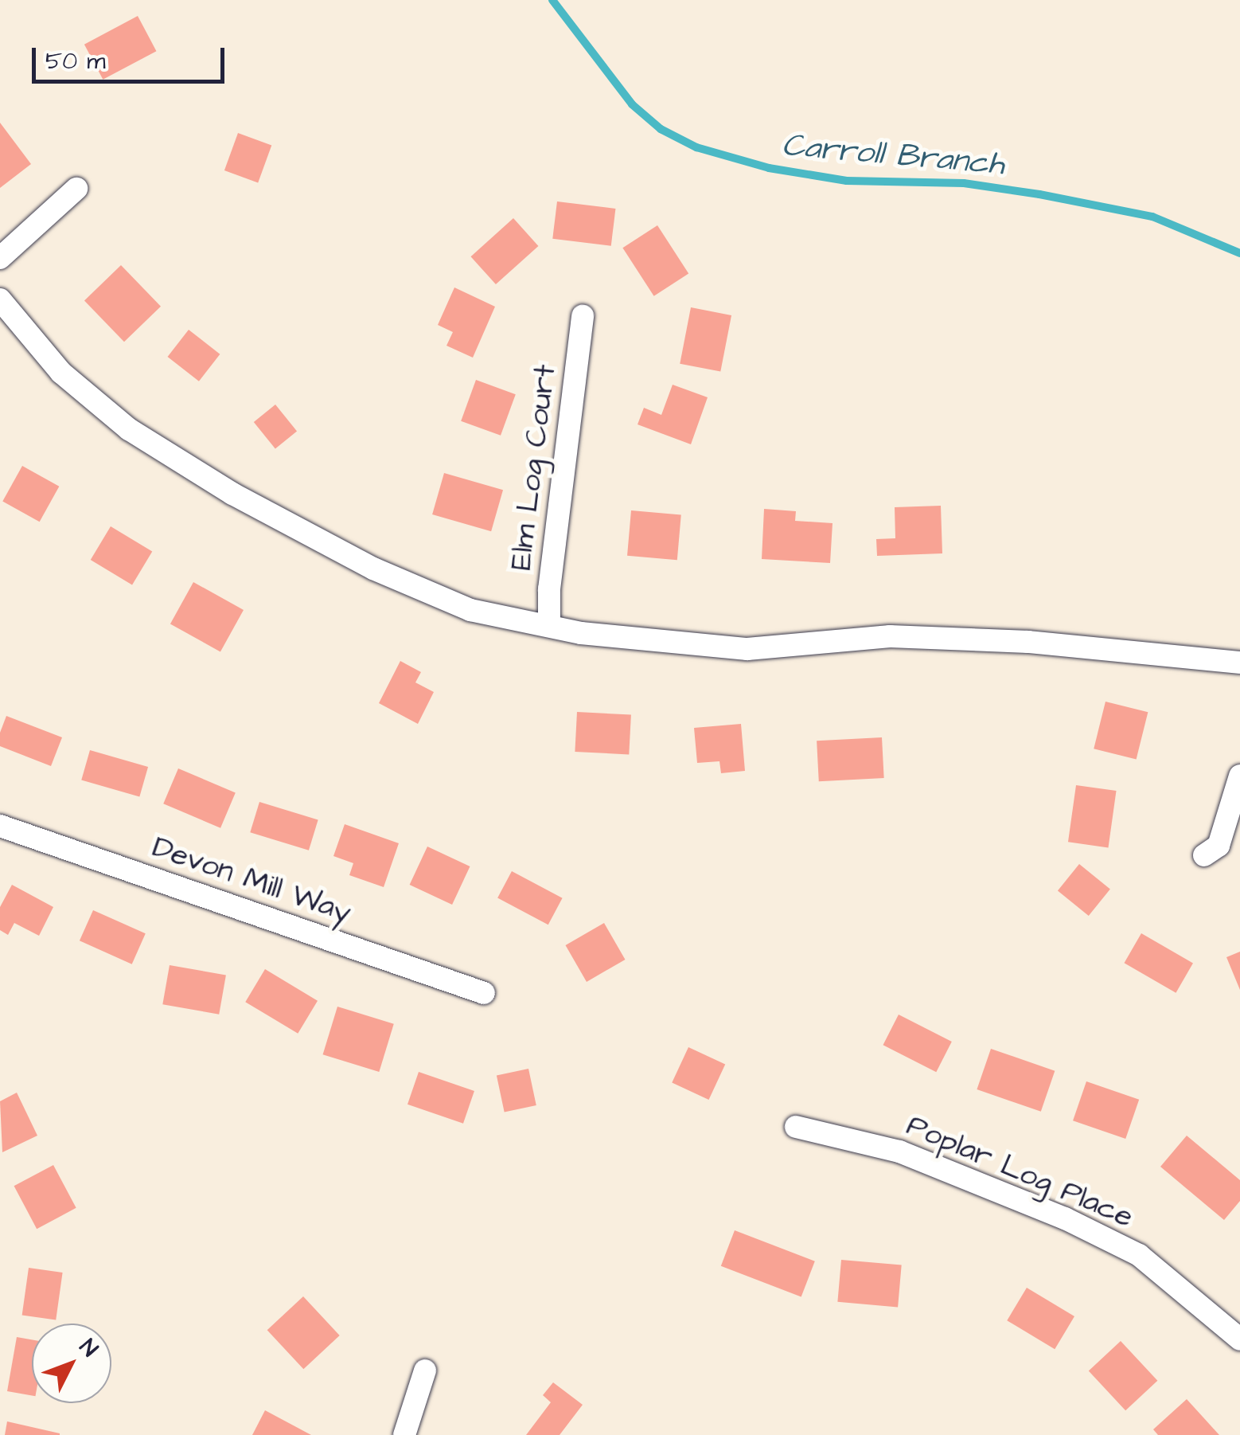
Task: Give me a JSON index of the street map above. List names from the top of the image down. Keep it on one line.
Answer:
{"streets":{"street":["Elm Log Court","Devon Mill Way","Poplar Log Place"]},"water":["Carroll Branch"],"scale_bar":"50 m","north":"top right"}
